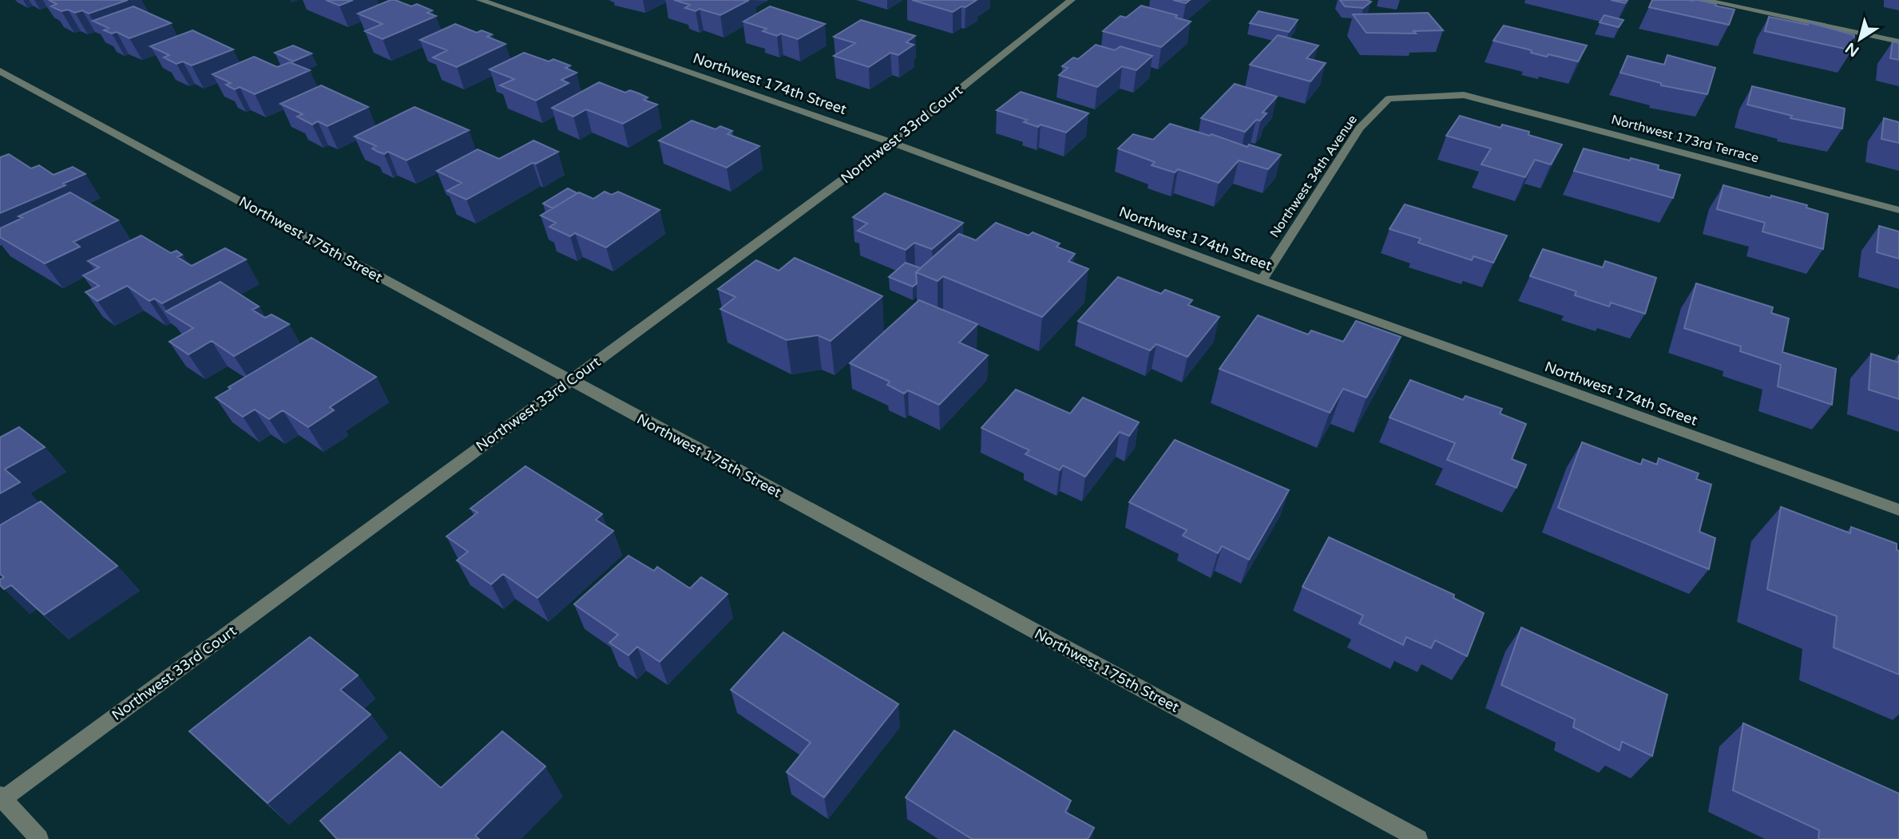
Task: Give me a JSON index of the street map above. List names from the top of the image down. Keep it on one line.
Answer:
{"streets":{"street":["Northwest 174th Street","Northwest 33rd Court","Northwest 173rd Terrace","Northwest 34th Avenue","Northwest 175th Street"]},"crossings":[["Northwest 174th Street","Northwest 33rd Court"],["Northwest 174th Street","Northwest 34th Avenue"],["Northwest 33rd Court","Northwest 175th Street"],["Northwest 173rd Terrace","Northwest 34th Avenue"]],"north":"bottom left"}
